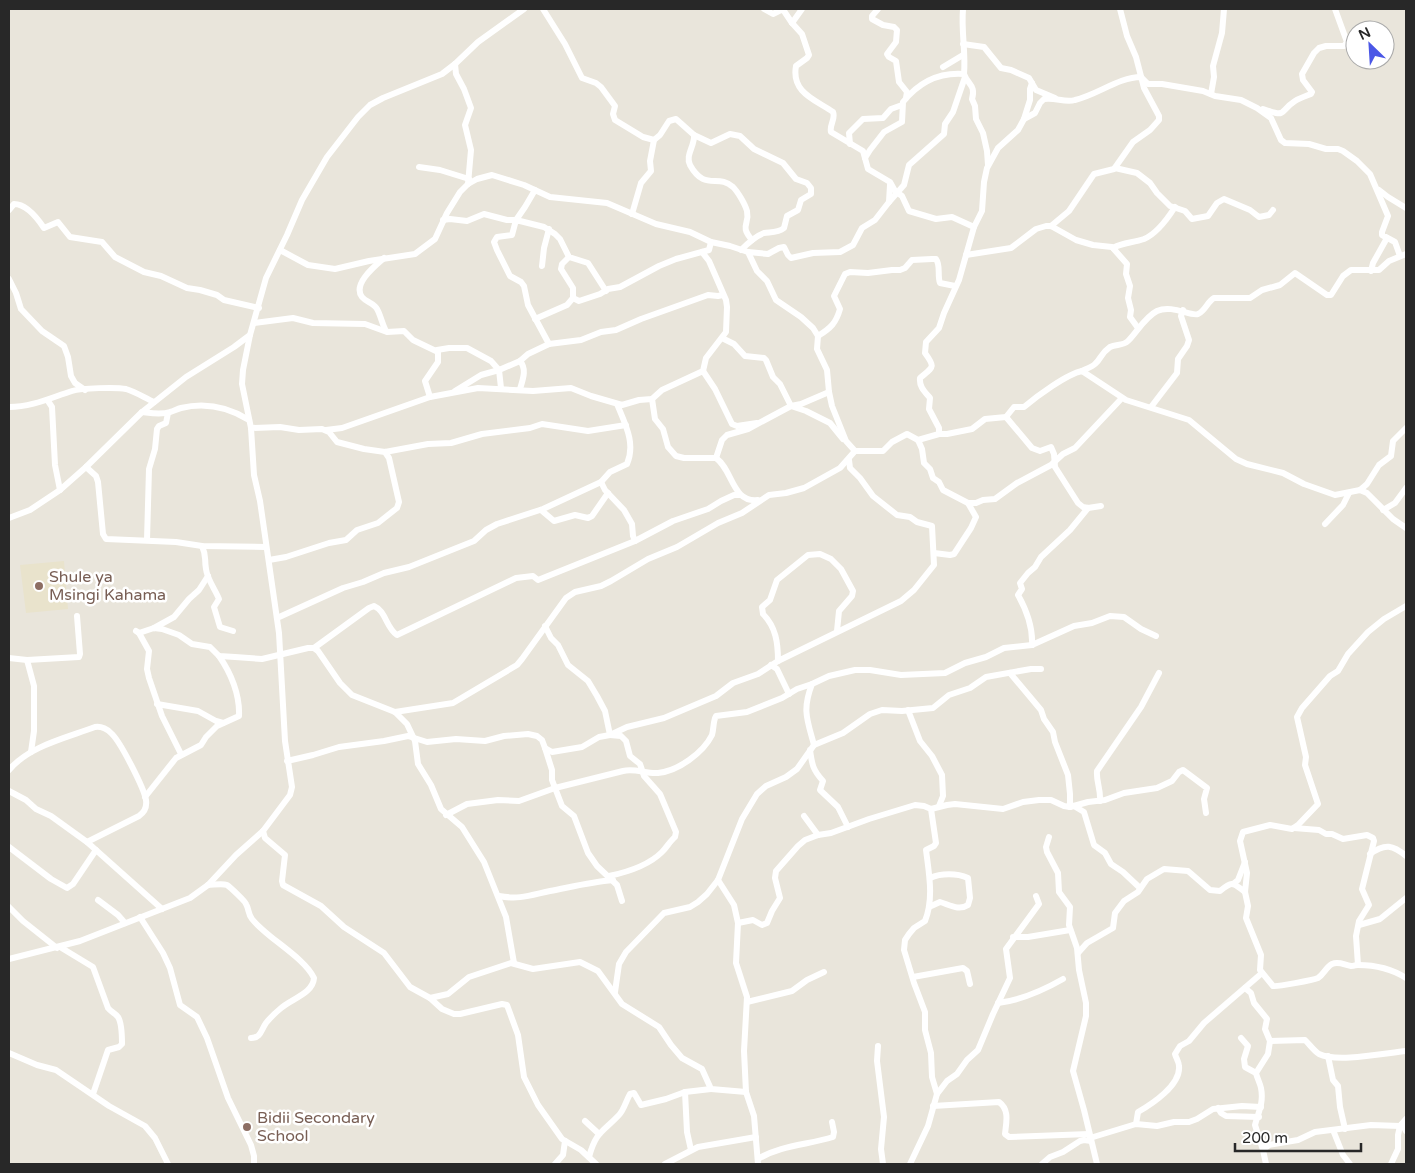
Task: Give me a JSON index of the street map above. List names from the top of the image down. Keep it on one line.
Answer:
{"places":["Shule ya Msingi Kahama","Bidii Secondary School"],"scale_bar":"200 m","north":"top left"}
